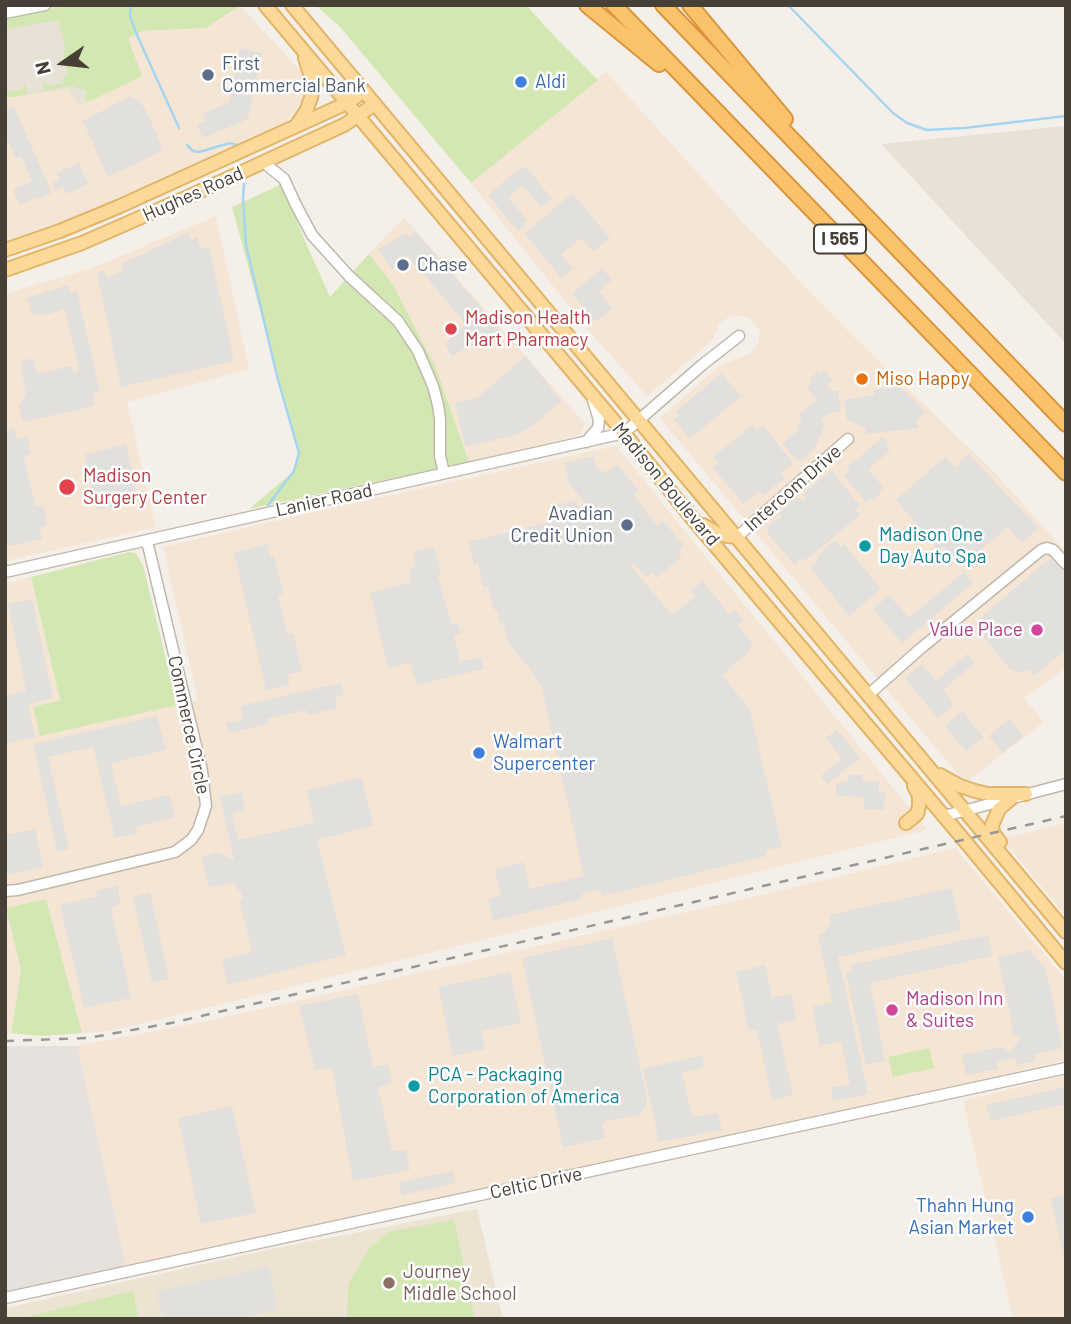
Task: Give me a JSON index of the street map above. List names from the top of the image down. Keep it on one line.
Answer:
{"streets":{"highway":["I 565"],"main road":["Hughes Road","Madison Boulevard"],"street":["Intercom Drive","Lanier Road","Commerce Circle","Celtic Drive"]},"crossings":[["Hughes Road","Madison Boulevard"],["Madison Boulevard","Intercom Drive"],["Madison Boulevard","Lanier Road"],["Lanier Road","Commerce Circle"]],"places":["First Commercial Bank","Aldi","Chase","Madison Health Mart Pharmacy","Miso Happy","Madison Surgery Center","Avadian Credit Union","Madison One Day Auto Spa","Value Place","Walmart Supercenter","Madison Inn & Suites","PCA - Packaging Corporation of America","Thahn Hung Asian Market","Journey Middle School"],"north":"left"}
